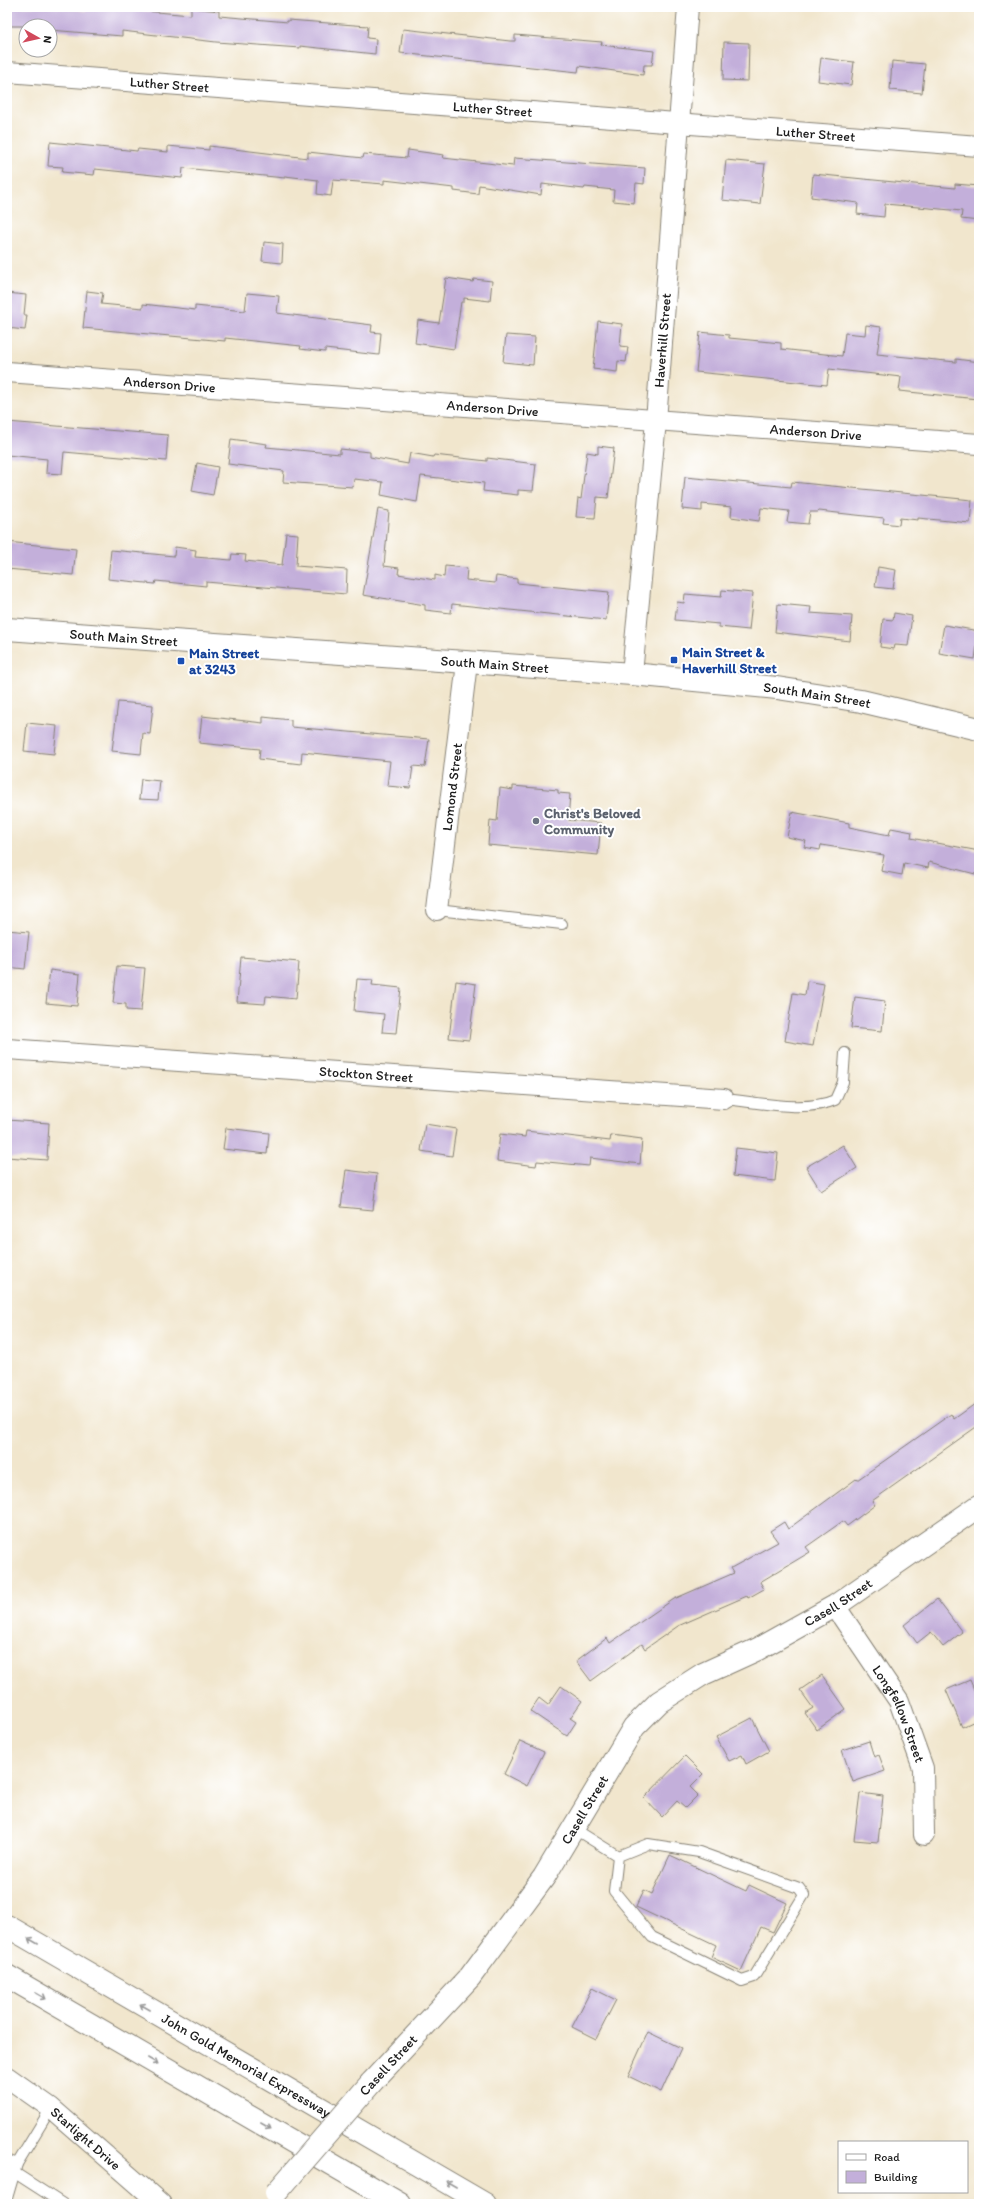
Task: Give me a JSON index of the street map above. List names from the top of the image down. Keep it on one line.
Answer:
{"streets":{"main road":["South Main Street","Casell Street","John Gold Memorial Expressway"],"street":["Luther Street","Haverhill Street","Anderson Drive","Lomond Street","Stockton Street","Longfellow Street","Starlight Drive"]},"crossings":[["Luther Street","Haverhill Street"],["Haverhill Street","Anderson Drive"],["Haverhill Street","South Main Street"],["South Main Street","Lomond Street"],["Casell Street","Longfellow Street"]],"places":{"transit":["Main Street & Haverhill Street","Main Street at 3243"],"other":["Christ's Beloved Community"]},"legend":["Road","Building"],"north":"right"}
